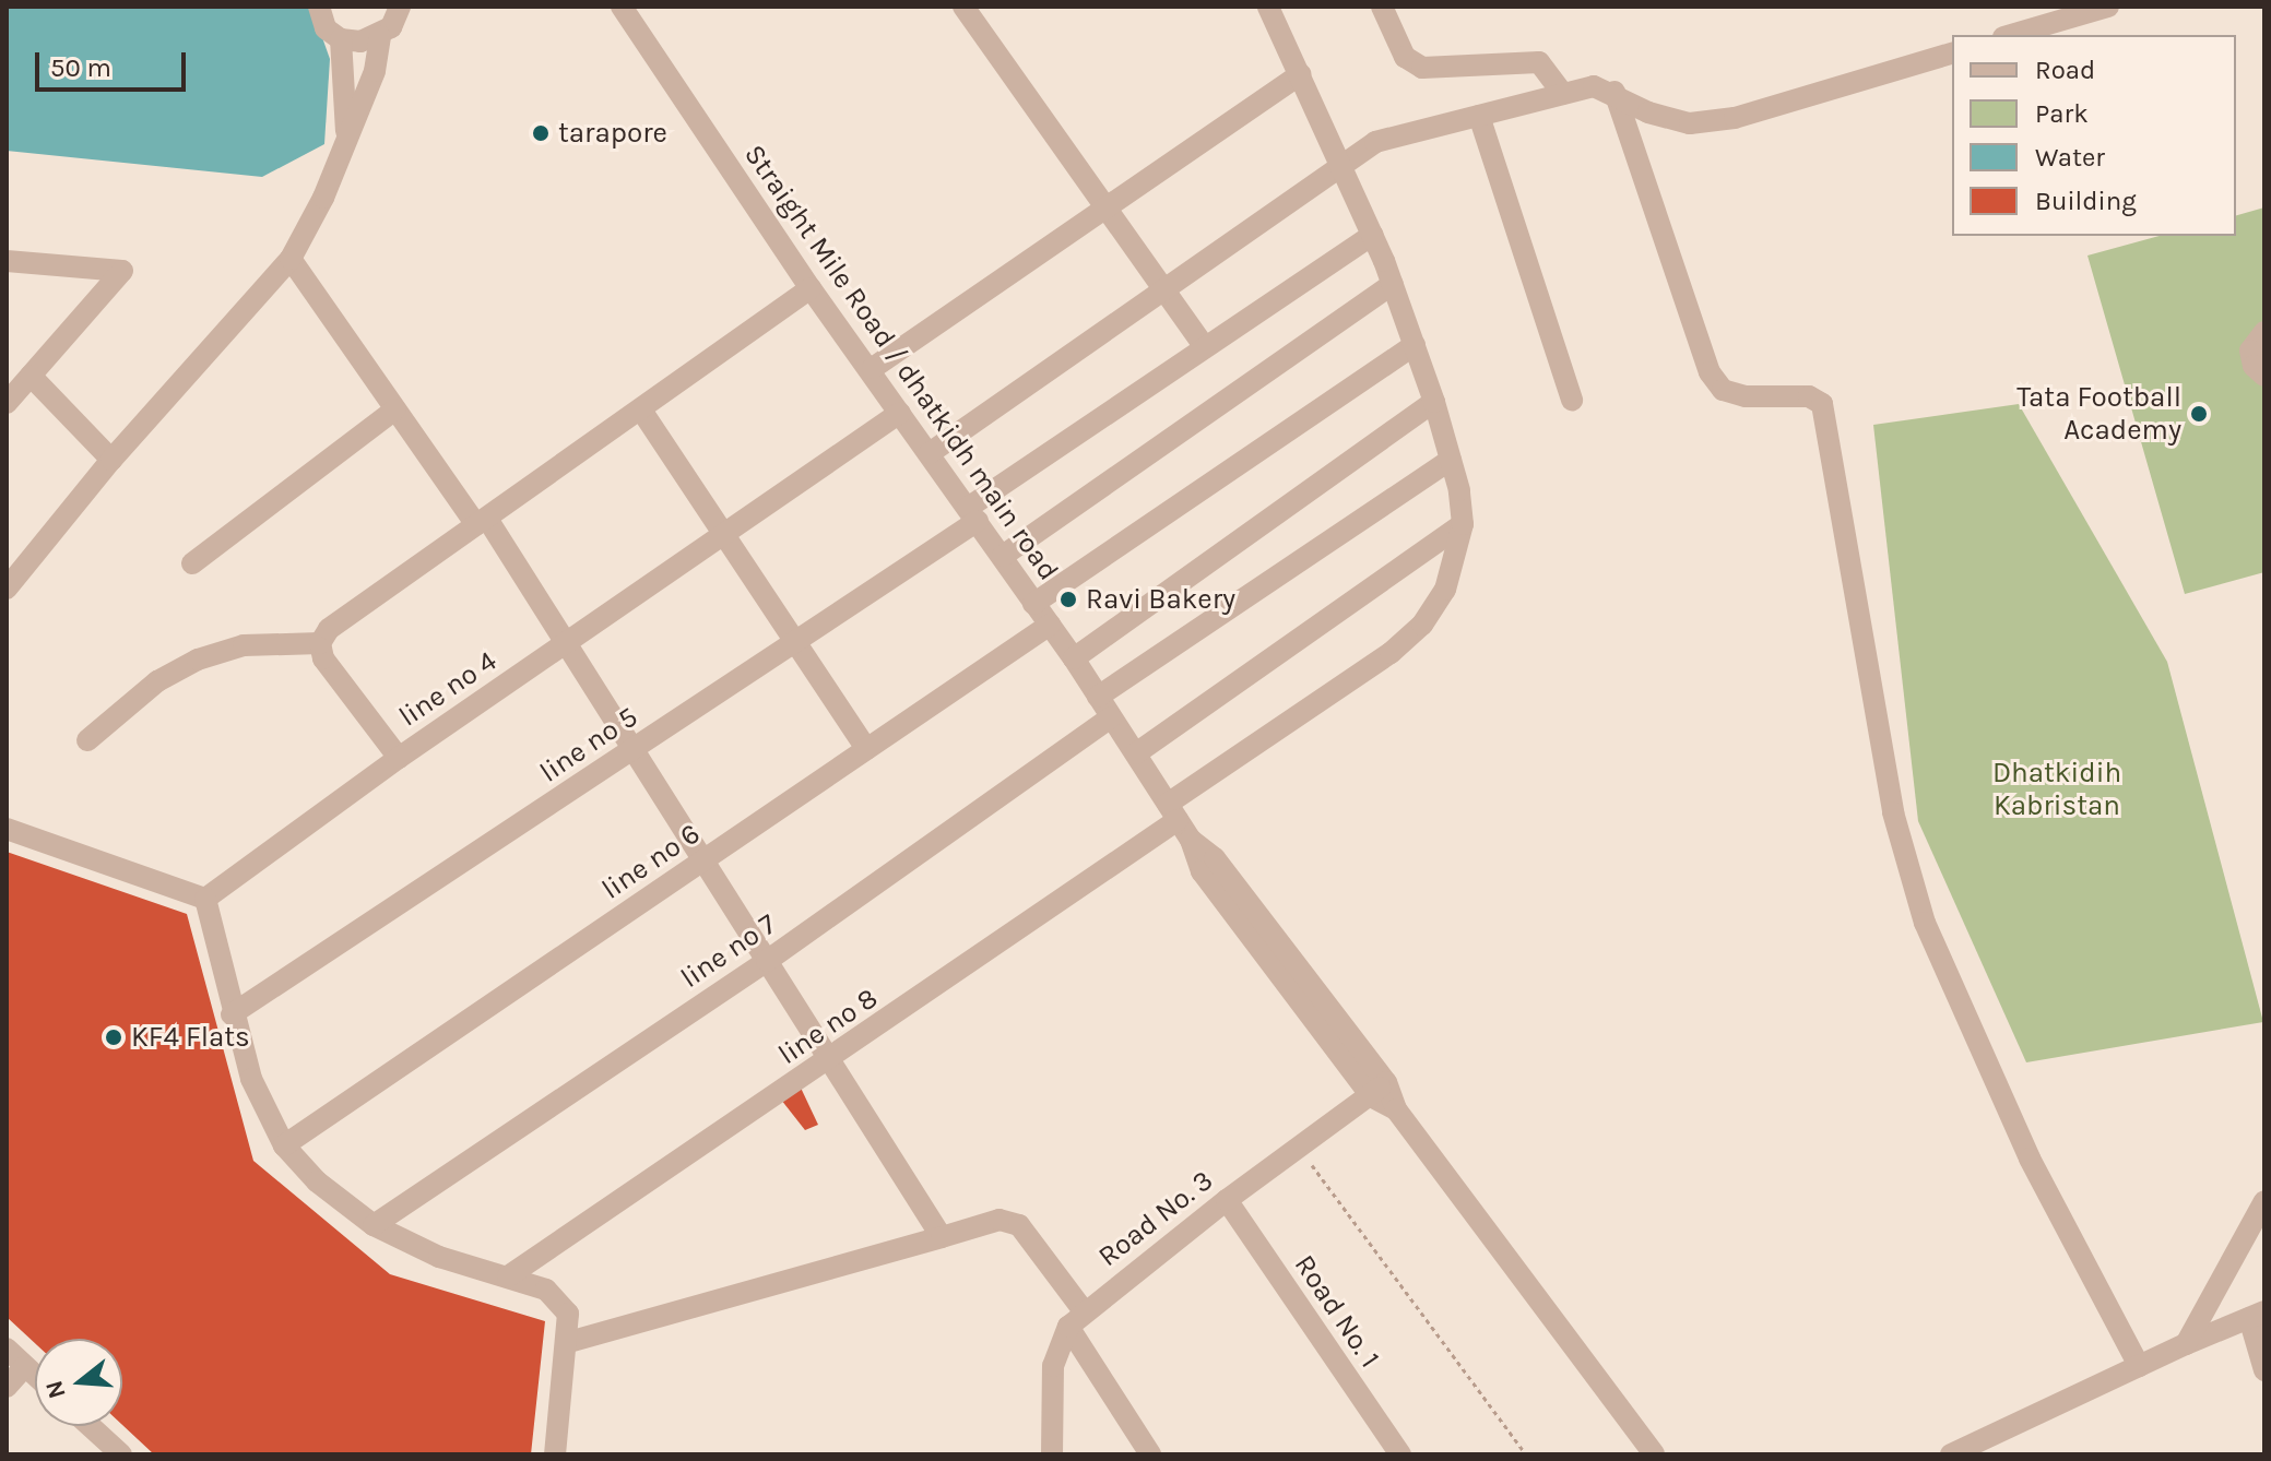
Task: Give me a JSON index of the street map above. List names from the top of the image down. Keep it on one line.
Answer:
{"streets":{"street":["Straight Mile Road / dhatkidh main road","line no 4","line no 5","line no 6","line no 7","line no 8","Road No. 3","Road No. 1"]},"crossings":[["Straight Mile Road / dhatkidh main road","line no 4"],["Straight Mile Road / dhatkidh main road","line no 5"],["Straight Mile Road / dhatkidh main road","line no 6"],["Straight Mile Road / dhatkidh main road","line no 7"],["Straight Mile Road / dhatkidh main road","line no 8"],["Straight Mile Road / dhatkidh main road","Road No. 3"],["Road No. 3","Road No. 1"]],"parks":["Dhatkidih Kabristan"],"places":["tarapore","Tata Football Academy","Ravi Bakery","KF4 Flats"],"legend":["Road","Park","Water","Building"],"scale_bar":"50 m","north":"left"}
